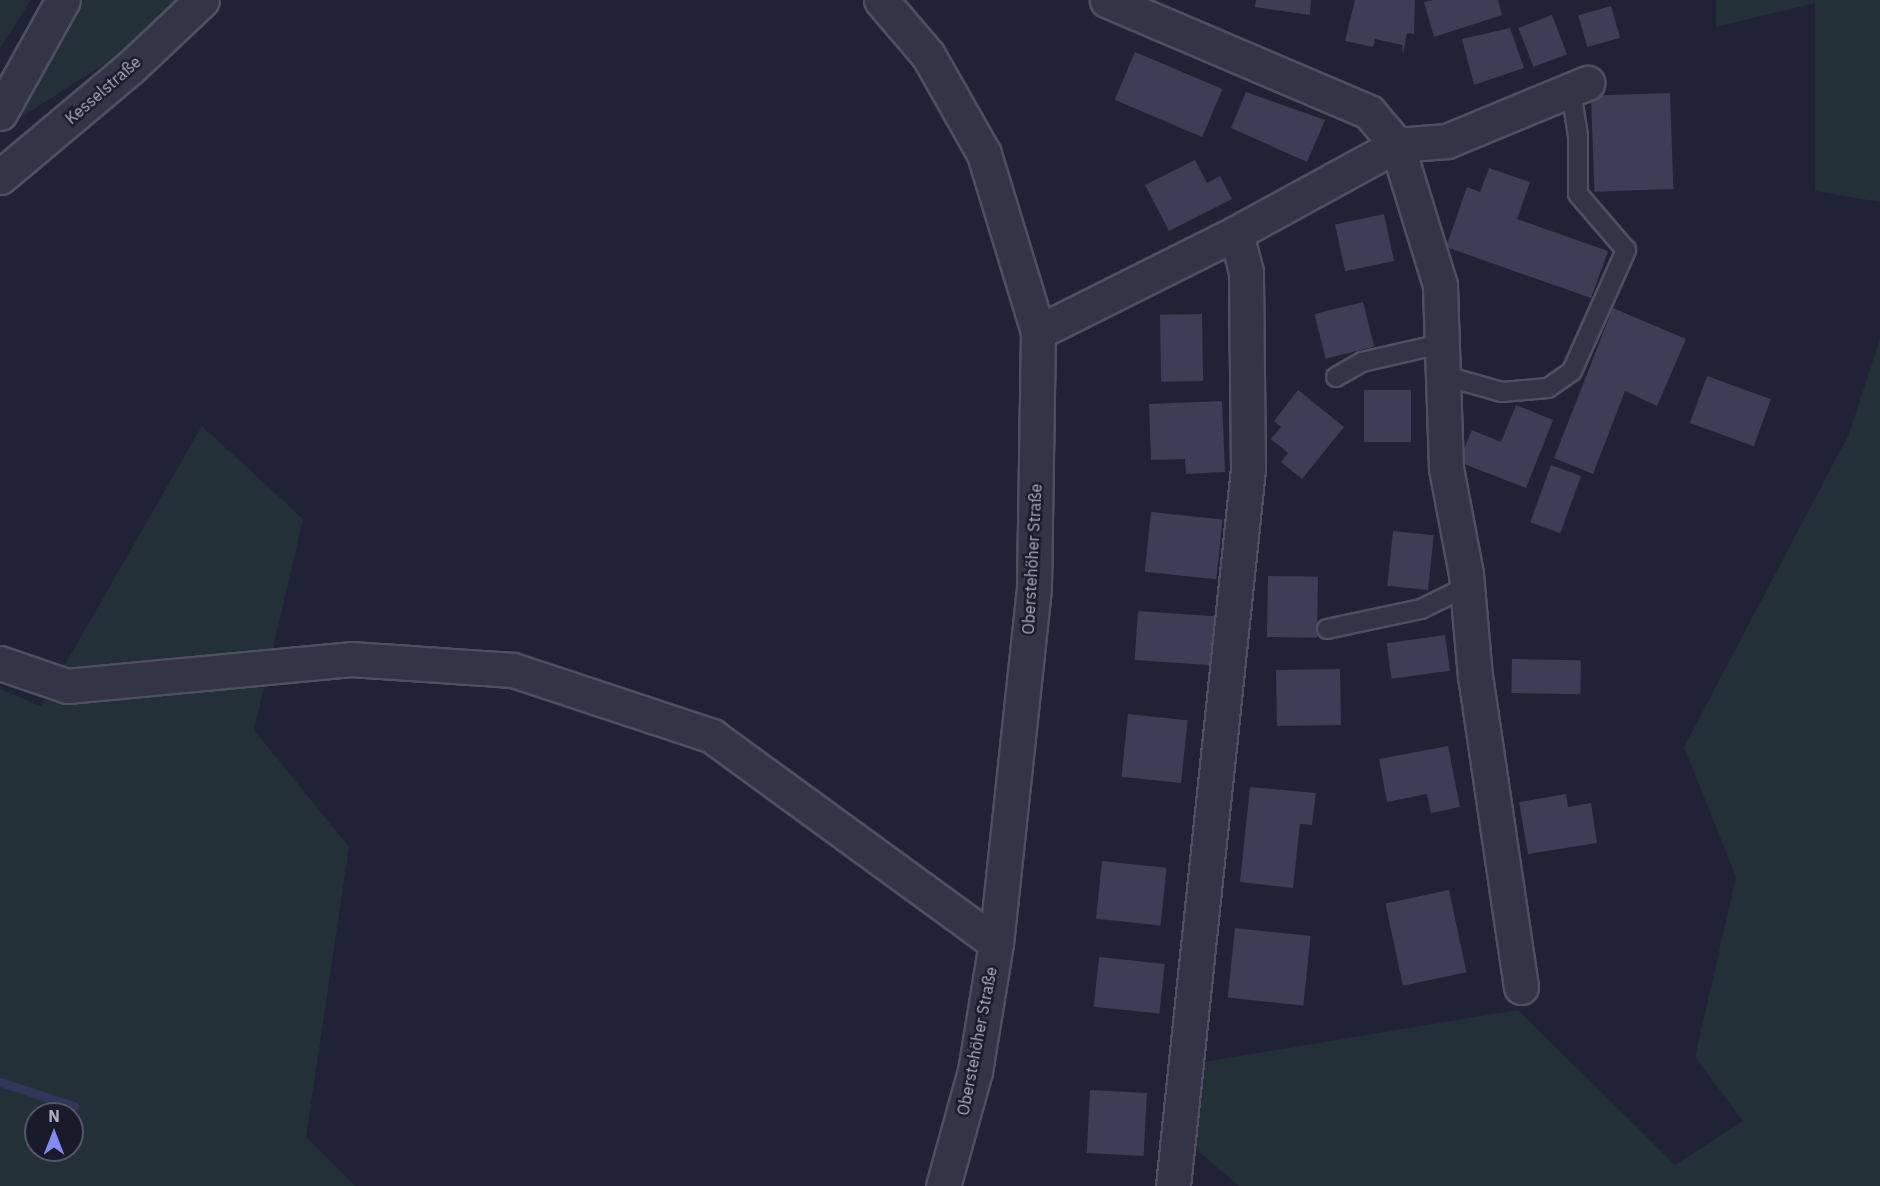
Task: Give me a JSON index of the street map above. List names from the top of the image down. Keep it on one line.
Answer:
{"streets":{"street":["Kesselstraße","Oberstehöher Straße"]},"north":"top"}
